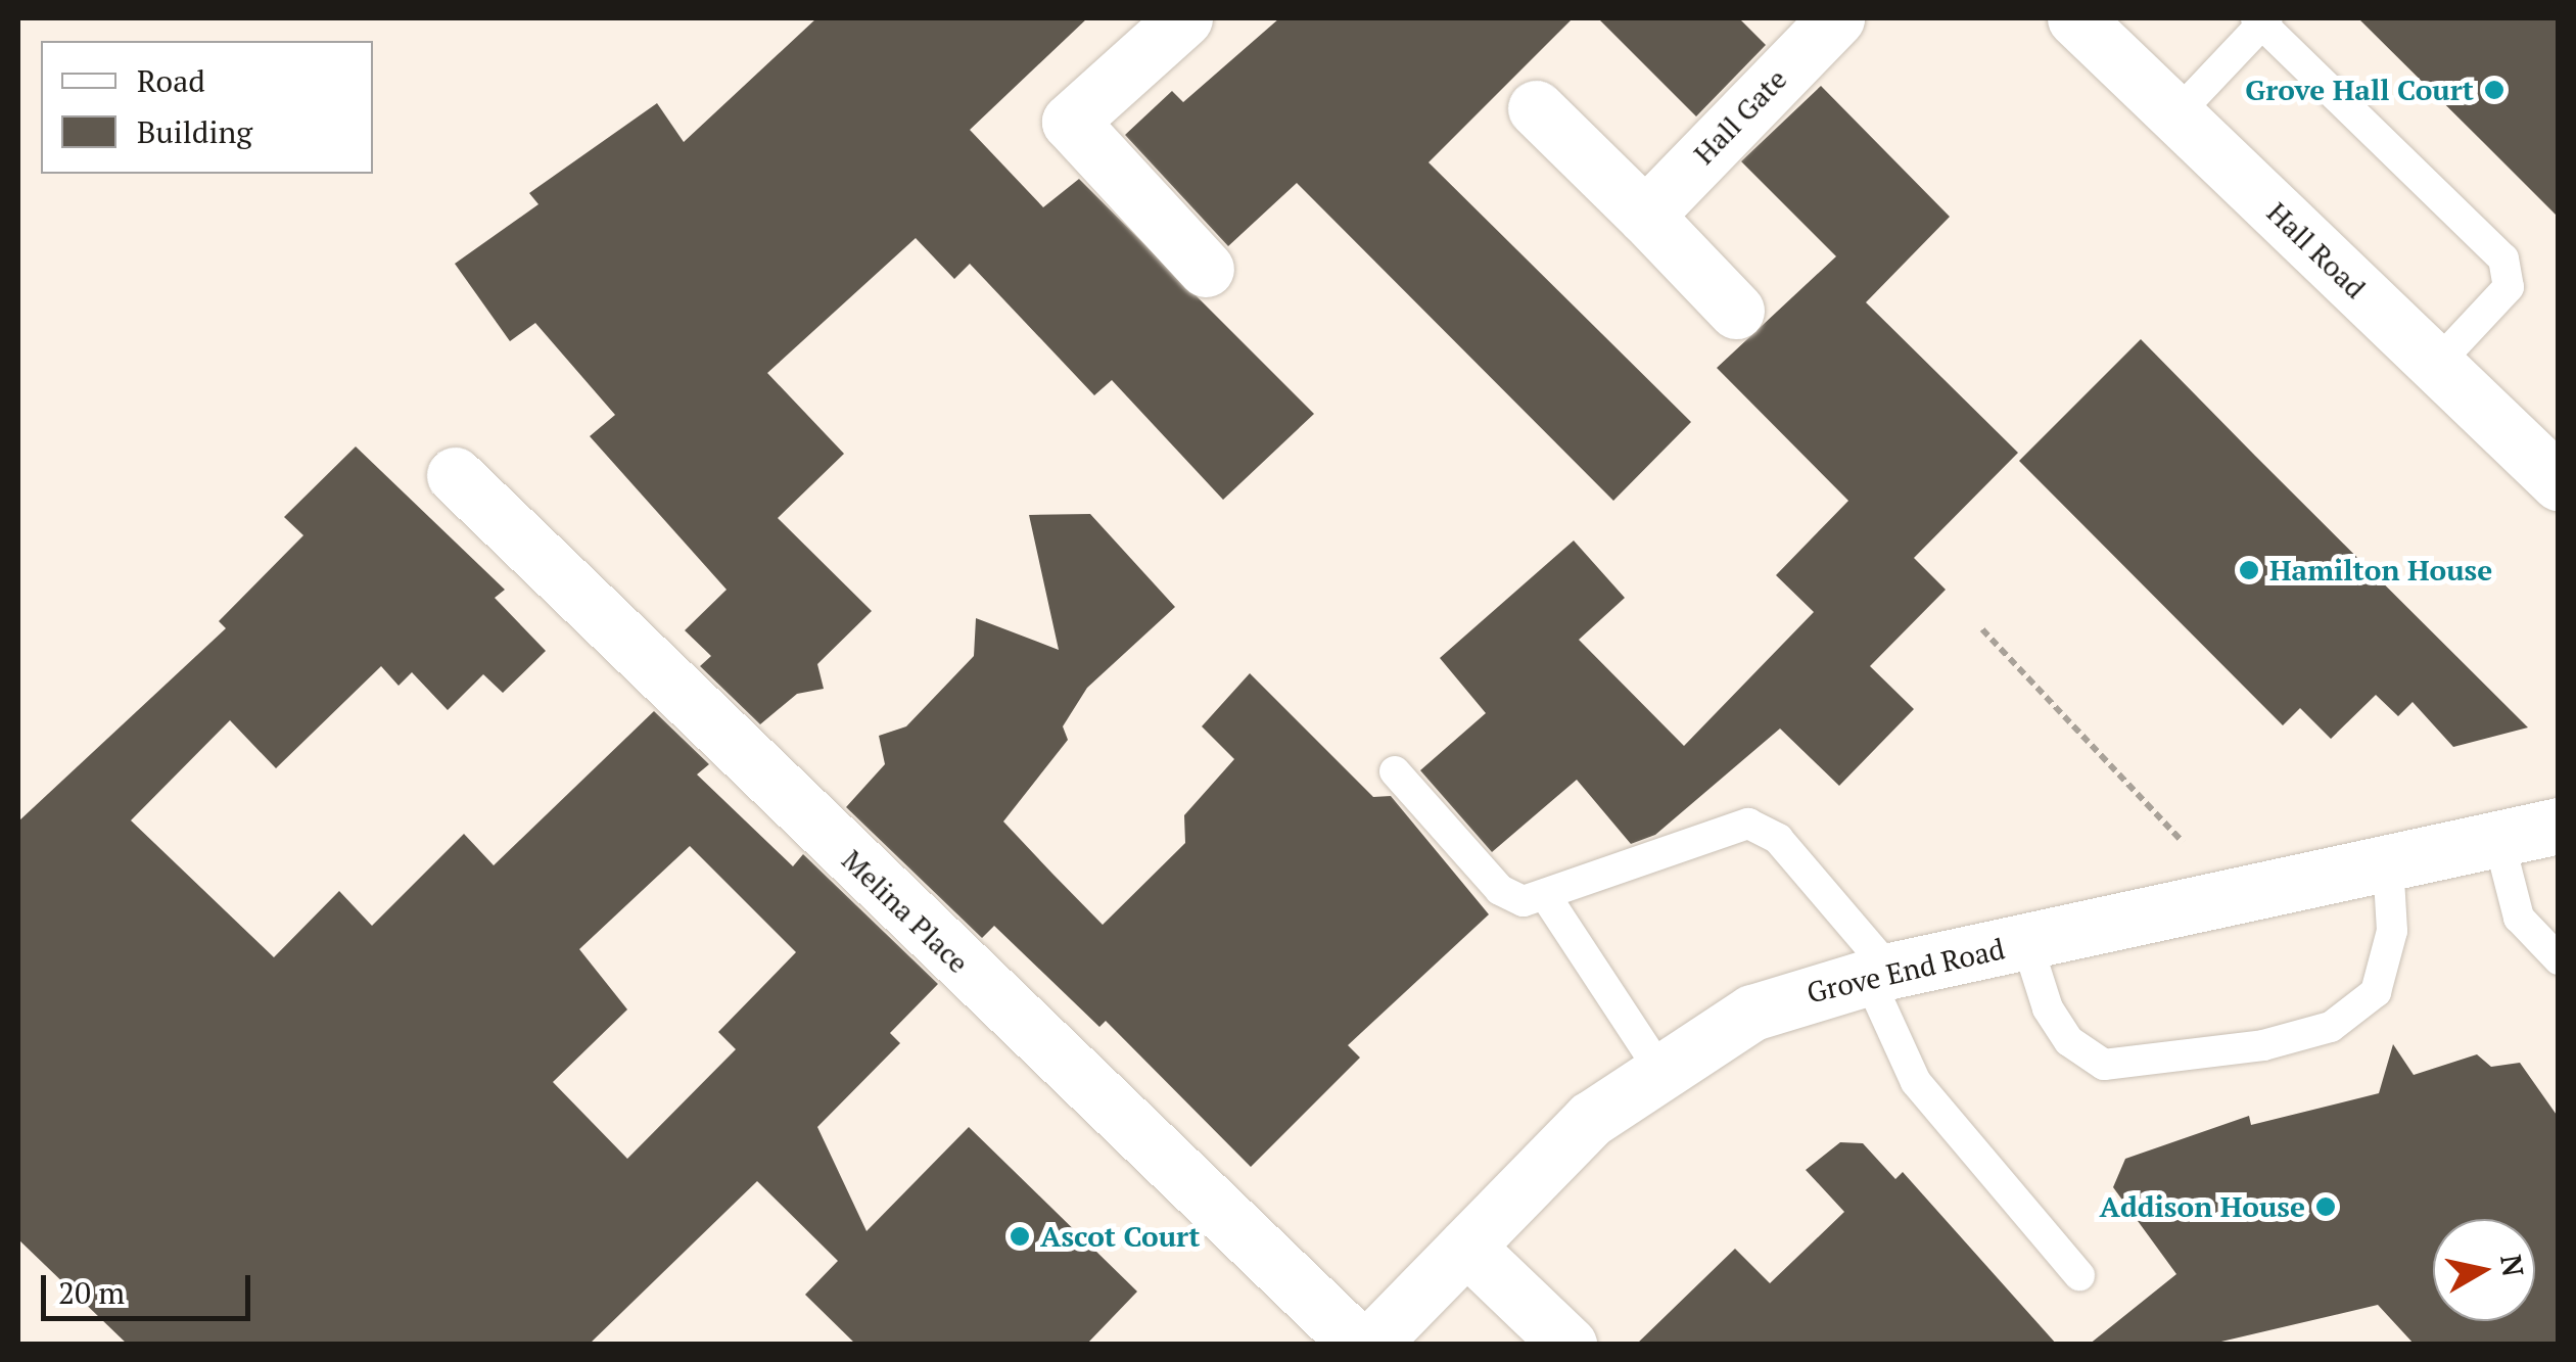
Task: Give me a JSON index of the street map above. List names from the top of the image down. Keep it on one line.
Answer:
{"streets":{"street":["Hall Gate","Hall Road","Melina Place","Grove End Road"]},"places":["Grove Hall Court","Hamilton House","Addison House","Ascot Court"],"legend":["Road","Building"],"scale_bar":"20 m","north":"right"}
